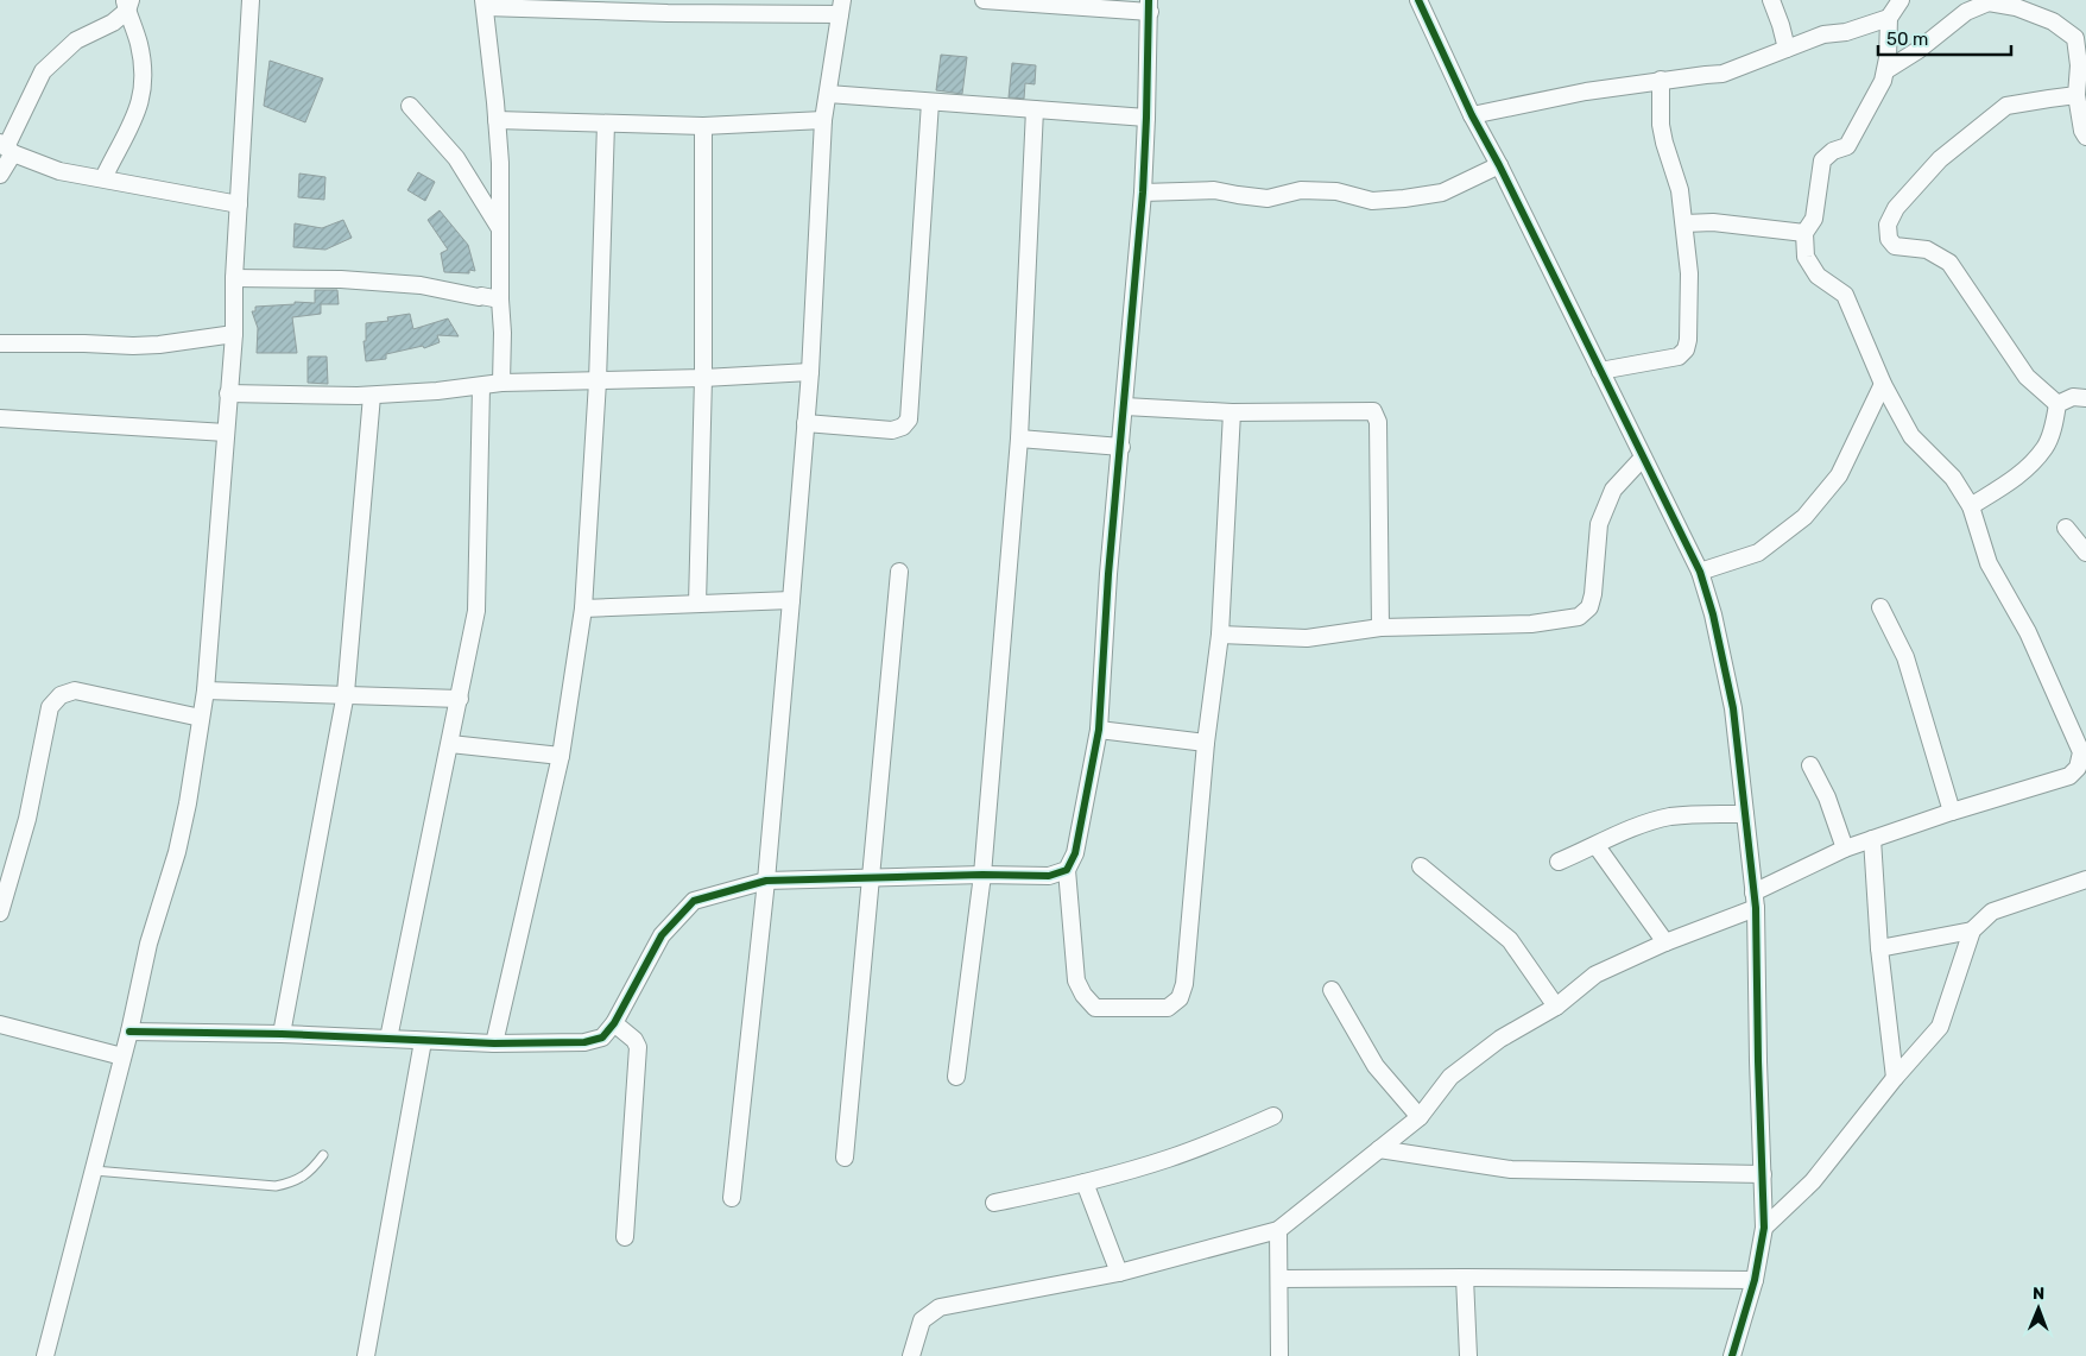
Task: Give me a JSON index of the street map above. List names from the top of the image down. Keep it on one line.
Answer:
{"scale_bar":"50 m","north":"top"}
